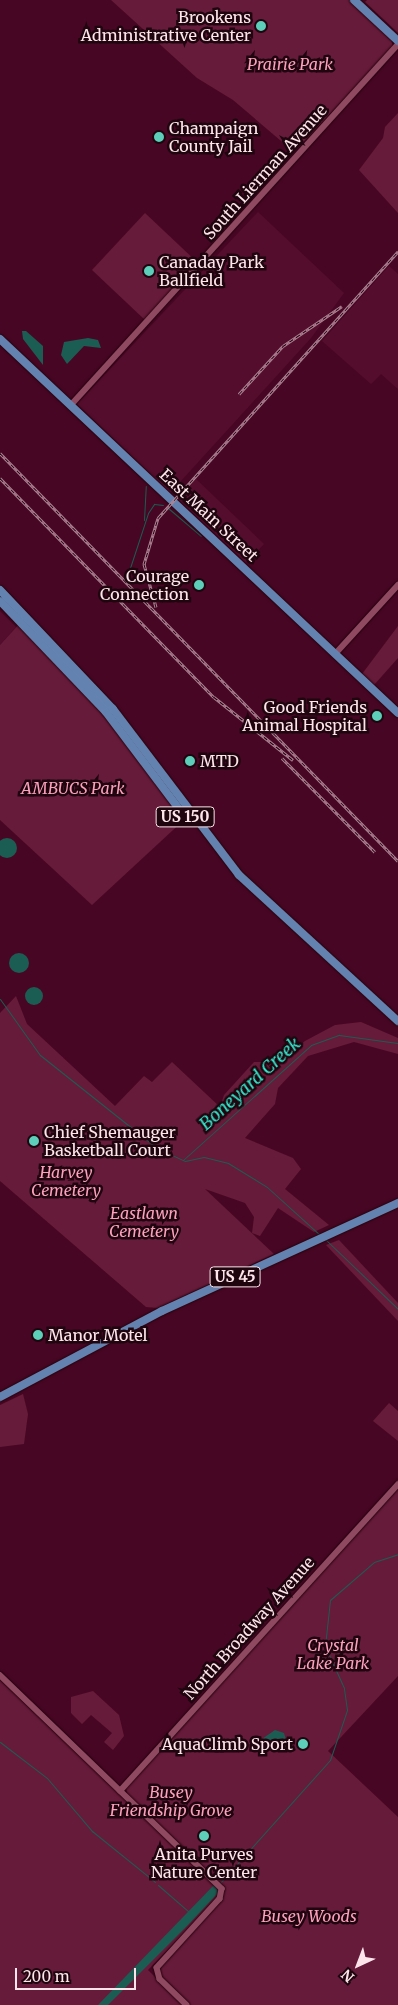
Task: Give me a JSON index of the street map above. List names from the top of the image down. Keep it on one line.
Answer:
{"streets":{"main road":["East Main Street","US 150","US 45"],"street":["South Lierman Avenue","North Broadway Avenue"]},"crossings":[["South Lierman Avenue","East Main Street"]],"water":["Boneyard Creek"],"parks":["Prairie Park","AMBUCS Park","Harvey Cemetery","Eastlawn Cemetery","Crystal Lake Park","Busey Friendship Grove","Busey Woods"],"places":["Brookens Administrative Center","Champaign County Jail","Canaday Park Ballfield","Courage Connection","Good Friends Animal Hospital","MTD","Chief Shemauger Basketball Court","Manor Motel","AquaClimb Sport","Anita Purves Nature Center"],"scale_bar":"200 m","north":"bottom left"}
